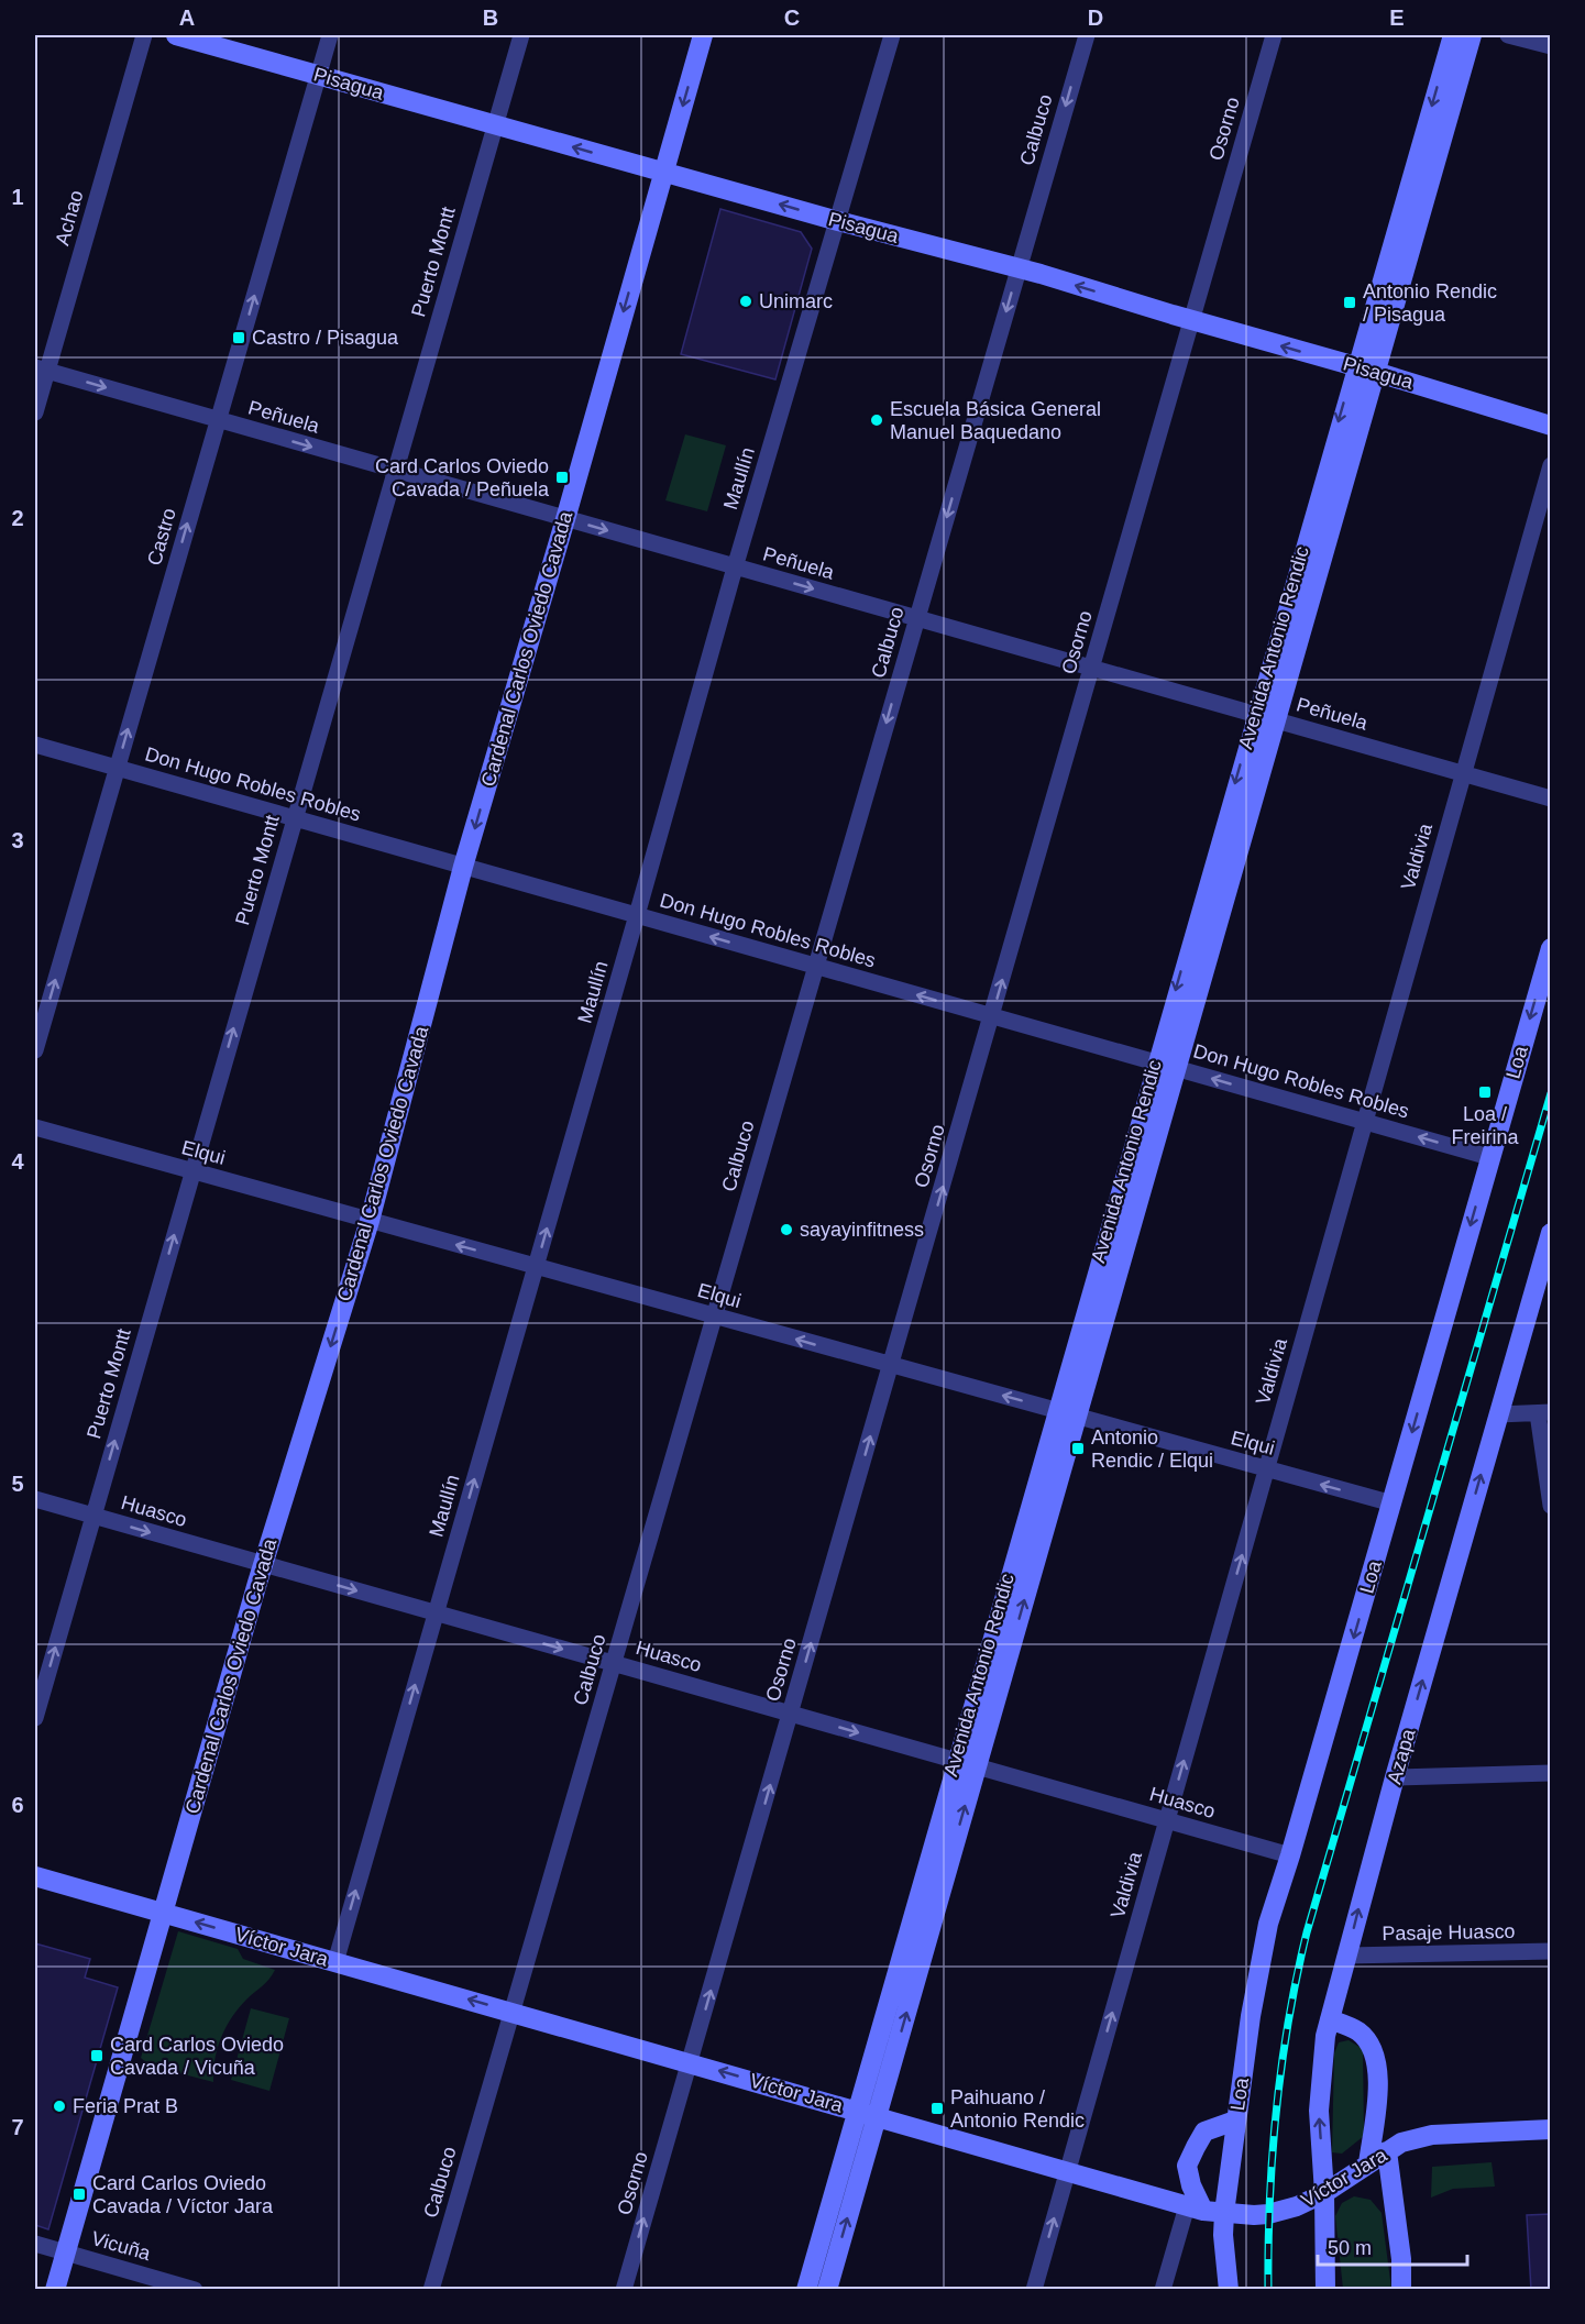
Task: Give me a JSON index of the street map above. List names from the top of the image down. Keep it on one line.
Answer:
{"streets":{"main road":["Pisagua","Avenida Antonio Rendic","Cardenal Carlos Oviedo Cavada","Loa","Azapa","Víctor Jara"],"street":["Osorno","Calbuco","Achao","Puerto Montt","Peñuela","Maullín","Castro","Don Hugo Robles Robles","Valdivia","Elqui","Huasco","Pasaje Huasco","Vicuña"]},"crossings":[["Pisagua","Osorno"],["Pisagua","Calbuco"],["Pisagua","Puerto Montt"],["Pisagua","Maullín"],["Pisagua","Castro"],["Pisagua","Avenida Antonio Rendic"],["Pisagua","Cardenal Carlos Oviedo Cavada"],["Osorno","Peñuela"],["Osorno","Don Hugo Robles Robles"],["Osorno","Elqui"],["Osorno","Huasco"],["Osorno","Víctor Jara"],["Calbuco","Peñuela"],["Calbuco","Don Hugo Robles Robles"],["Calbuco","Elqui"],["Calbuco","Huasco"],["Calbuco","Víctor Jara"],["Achao","Peñuela"],["Puerto Montt","Peñuela"],["Puerto Montt","Don Hugo Robles Robles"],["Puerto Montt","Elqui"],["Puerto Montt","Huasco"],["Peñuela","Maullín"],["Peñuela","Castro"],["Peñuela","Avenida Antonio Rendic"],["Peñuela","Cardenal Carlos Oviedo Cavada"],["Peñuela","Valdivia"],["Maullín","Don Hugo Robles Robles"],["Maullín","Elqui"],["Maullín","Huasco"],["Maullín","Víctor Jara"],["Castro","Don Hugo Robles Robles"],["Avenida Antonio Rendic","Don Hugo Robles Robles"],["Avenida Antonio Rendic","Elqui"],["Avenida Antonio Rendic","Huasco"],["Avenida Antonio Rendic","Víctor Jara"],["Cardenal Carlos Oviedo Cavada","Don Hugo Robles Robles"],["Cardenal Carlos Oviedo Cavada","Elqui"],["Cardenal Carlos Oviedo Cavada","Huasco"],["Cardenal Carlos Oviedo Cavada","Víctor Jara"],["Cardenal Carlos Oviedo Cavada","Vicuña"],["Don Hugo Robles Robles","Valdivia"],["Don Hugo Robles Robles","Loa"],["Valdivia","Elqui"],["Valdivia","Huasco"],["Valdivia","Víctor Jara"],["Loa","Elqui"],["Loa","Huasco"],["Loa","Víctor Jara"],["Azapa","Pasaje Huasco"],["Azapa","Víctor Jara"]],"one_way":["Pisagua","Osorno","Calbuco","Puerto Montt","Peñuela","Maullín","Castro","Cardenal Carlos Oviedo Cavada","Don Hugo Robles Robles","Valdivia","Loa","Elqui","Huasco","Azapa"],"places":{"other":["Unimarc","Escuela Básica General Manuel Baquedano","sayayinfitness","Feria Prat B"],"transit":["Antonio Rendic / Pisagua","Castro / Pisagua","Card Carlos Oviedo Cavada / Peñuela","Loa / Freirina","Antonio Rendic / Elqui","Card Carlos Oviedo Cavada / Vicuña","Paihuano / Antonio Rendic","Card Carlos Oviedo Cavada / Víctor Jara"]},"scale_bar":"50 m","grid":{"columns":["A","B","C","D","E"],"rows":["1","2","3","4","5","6","7"]}}
